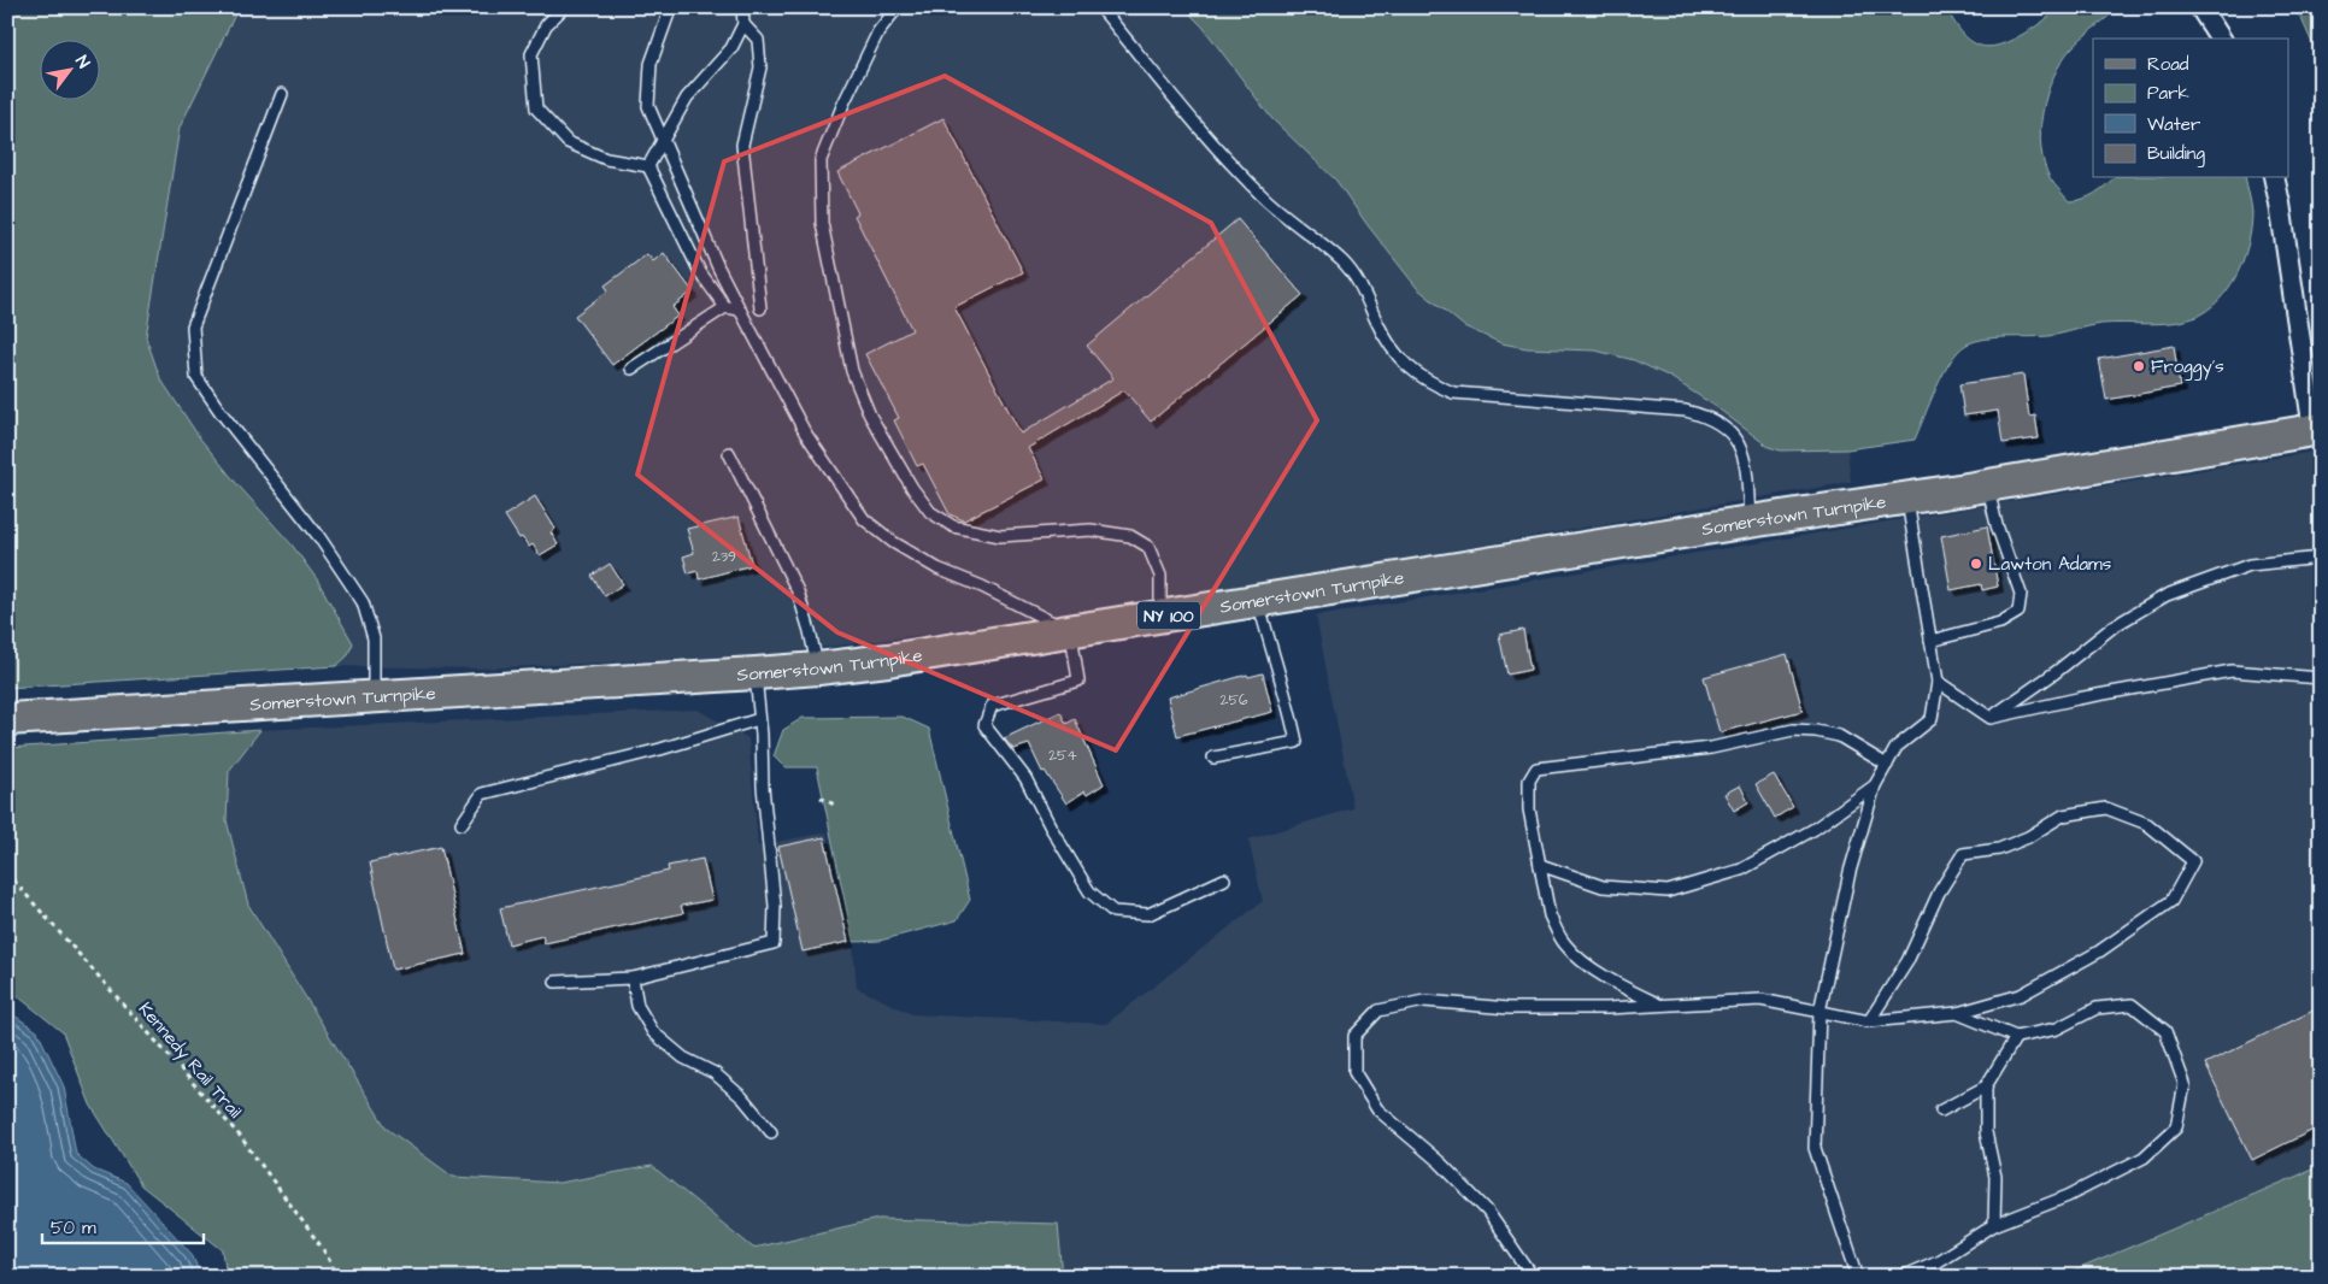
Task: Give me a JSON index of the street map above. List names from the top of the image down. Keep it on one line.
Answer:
{"streets":{"main road":["Somerstown Turnpike","NY 100"],"path":["Kennedy Rail Trail"]},"places":["Froggy's","Lawton Adams"],"house_numbers":["239","256","254"],"legend":["Road","Park","Water","Building"],"scale_bar":"50 m","north":"top right"}
